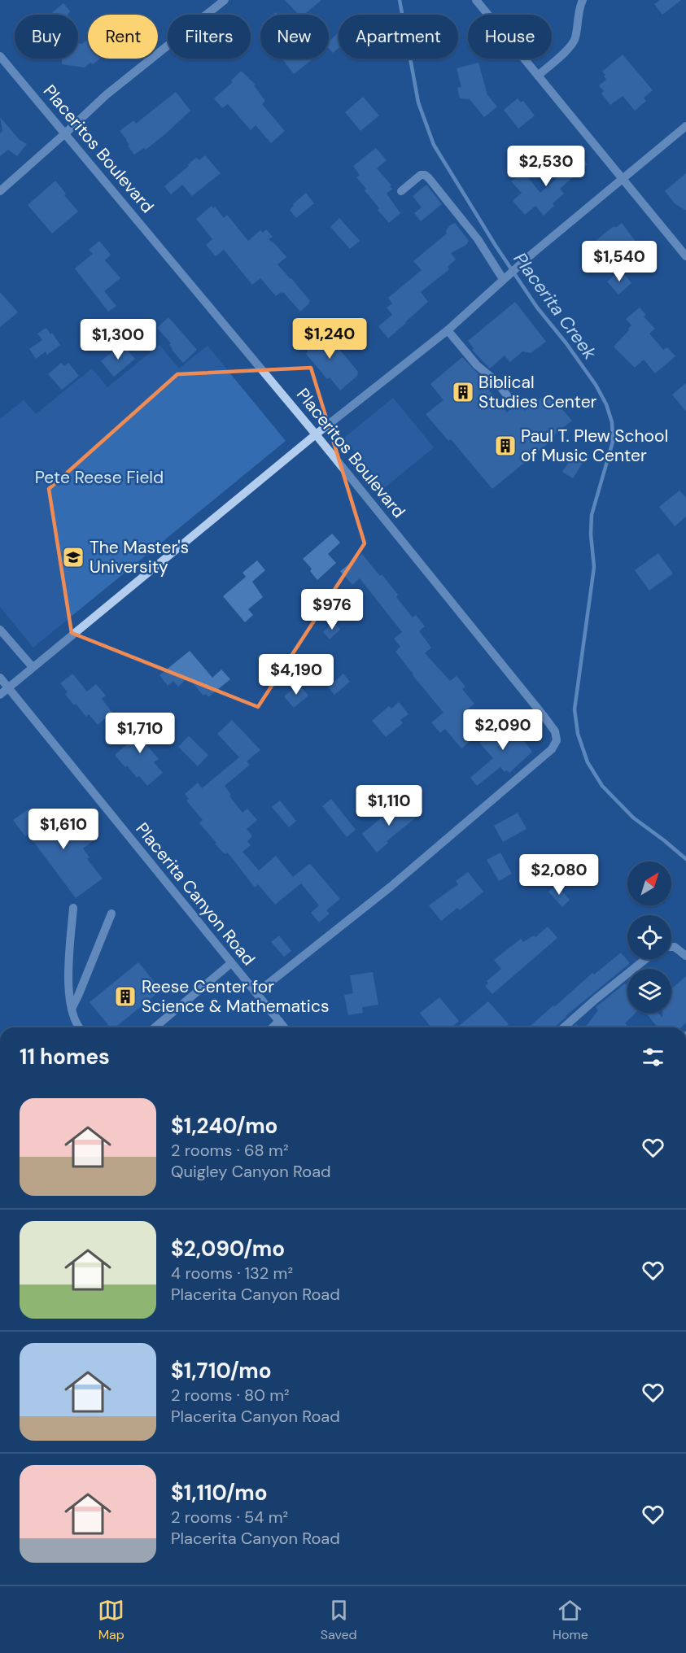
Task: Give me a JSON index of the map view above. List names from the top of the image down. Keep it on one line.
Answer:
{"streets":{"street":["Placeritos Boulevard","Placerita Canyon Road"]},"crossings":[["Placeritos Boulevard","Placerita Canyon Road"]],"water":["Placerita Creek"],"parks":["Pete Reese Field"],"places":{"building":["Biblical Studies Center","Paul T. Plew School of Music Center","Reese Center for Science & Mathematics"],"school or university":["The Master's University"]},"north":"top right","page":{"chip":["Buy","Rent","Filters","New","Apartment","House"],"price":["$2,530","$1,540","$1,240","$1,300","$976","$4,190","$2,090","$1,710","$1,110","$1,610","$2,080"],"heading":"11 homes","list":[{"name":"$1,240/mo","note":"2 rooms · 68 m² · Quigley Canyon Road"},{"name":"$2,090/mo","note":"4 rooms · 132 m² · Placerita Canyon Road"},{"name":"$1,710/mo","note":"2 rooms · 80 m² · Placerita Canyon Road"},{"name":"$1,110/mo","note":"2 rooms · 54 m² · Placerita Canyon Road"}],"tabs":["Map","Saved","Home"]}}
